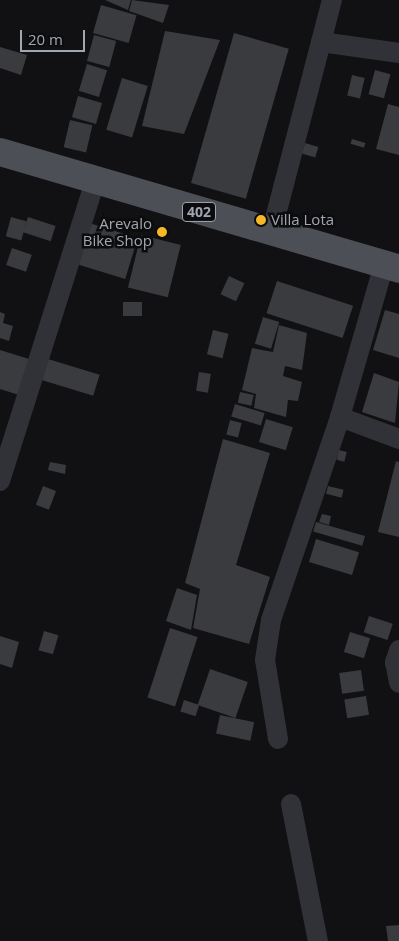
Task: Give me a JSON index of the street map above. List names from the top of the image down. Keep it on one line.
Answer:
{"streets":{"main road":["402"]},"places":["Villa Lota","Arevalo Bike Shop"],"scale_bar":"20 m"}
